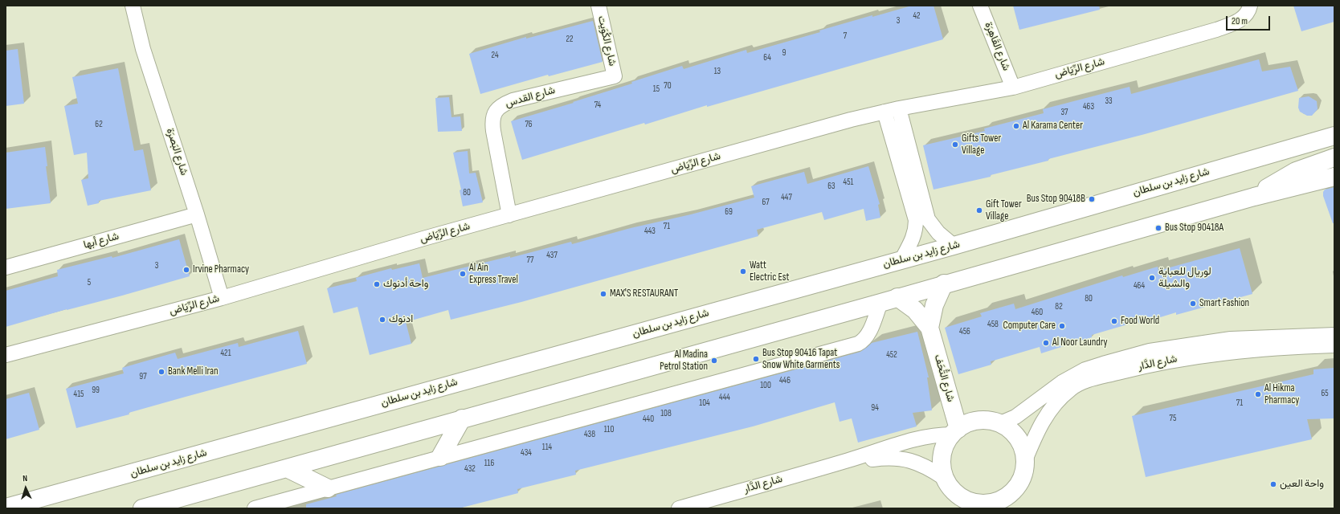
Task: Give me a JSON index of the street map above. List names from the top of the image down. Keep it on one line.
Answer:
{"streets":{"main road":["شارع زايد بن سلطان","شارع التُّحَف"],"street":["شارع الكُوَيت","شارع القَاهِرَة","شارع الرِّيَاض","شارع القدس","شارع البَصرَة","شارع أبها","شارع الدَّار"]},"crossings":[["شارع الكُوَيت","شارع القدس"],["شارع القَاهِرَة","شارع الرِّيَاض"],["شارع الرِّيَاض","شارع القدس"],["شارع الرِّيَاض","شارع البَصرَة"],["شارع البَصرَة","شارع أبها"],["شارع الدَّار","شارع التُّحَف"]],"places":["Al Karama Center","Gifts Tower Village","Bus Stop 90418B","Gift Tower Village","Bus Stop 90418A","Irvine Pharmacy","Watt Electric Est","Al Ain Express Travel","لوريال للعباية والشيلة","واحة أدنوك","MAX'S RESTAURANT","Smart Fashion","ادنوك","Food World","Computer Care","Al Noor Laundry","Bus Stop 90416 Tapat Snow White Garments","Al Madina Petrol Station","Bank Melli Iran","Al Hikma Pharmacy","واحة العين"],"house_numbers":["42","3","7","22","9","24","64","13","70","15","33","74","463","37","62","76","451","63","80","447","67","69","71","443","437","77","3","5","464","80","82","460","458","456","421","452","97","446","100","99","65","415","444","104","71","94","108","75","440","110","438","114","434","116","432"],"scale_bar":"20 m","north":"top"}
